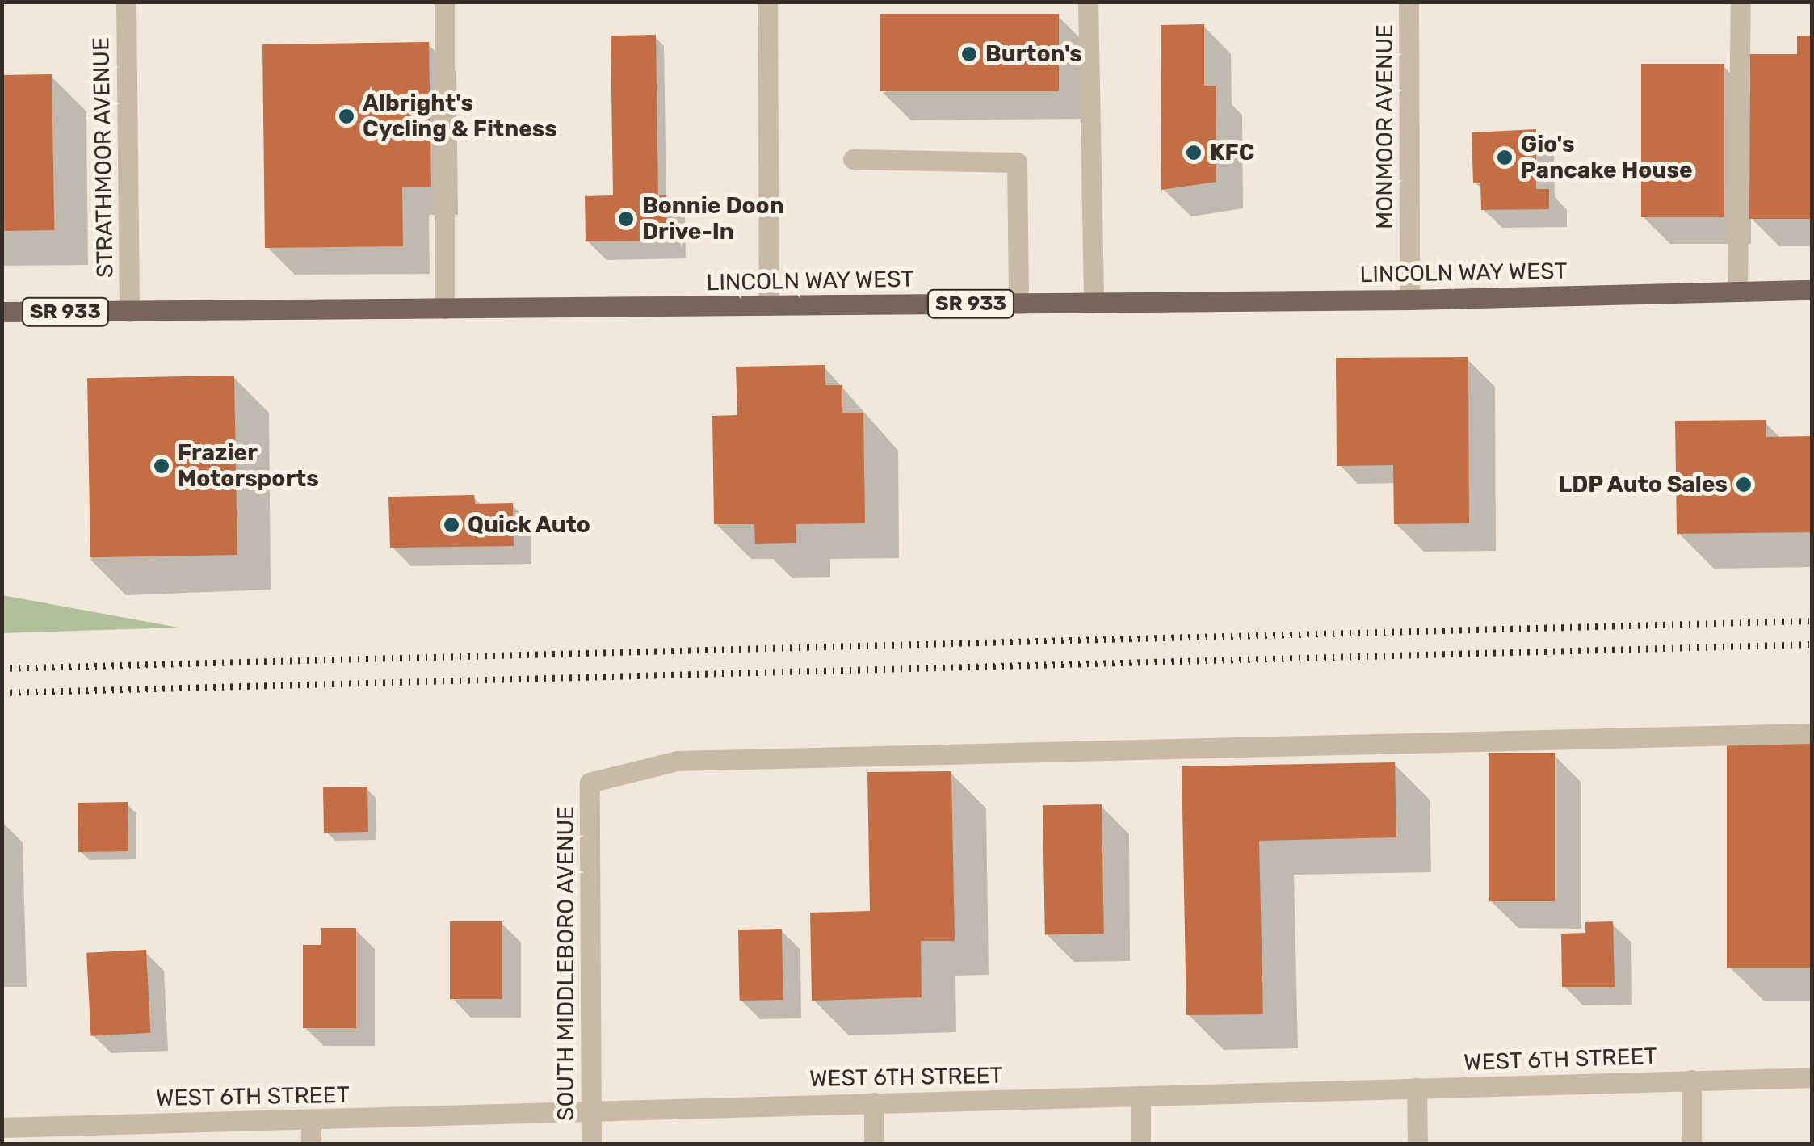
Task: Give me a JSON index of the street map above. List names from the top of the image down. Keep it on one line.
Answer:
{"streets":{"main road":["LINCOLN WAY WEST","SR 933"],"street":["MONMOOR AVENUE","STRATHMOOR AVENUE","SOUTH MIDDLEBORO AVENUE","WEST 6TH STREET"]},"crossings":[["MONMOOR AVENUE","LINCOLN WAY WEST"],["STRATHMOOR AVENUE","LINCOLN WAY WEST"],["SOUTH MIDDLEBORO AVENUE","WEST 6TH STREET"]],"places":["Burton's","Albright's Cycling & Fitness","KFC","Gio's Pancake House","Bonnie Doon Drive-In","Frazier Motorsports","LDP Auto Sales","Quick Auto"]}
